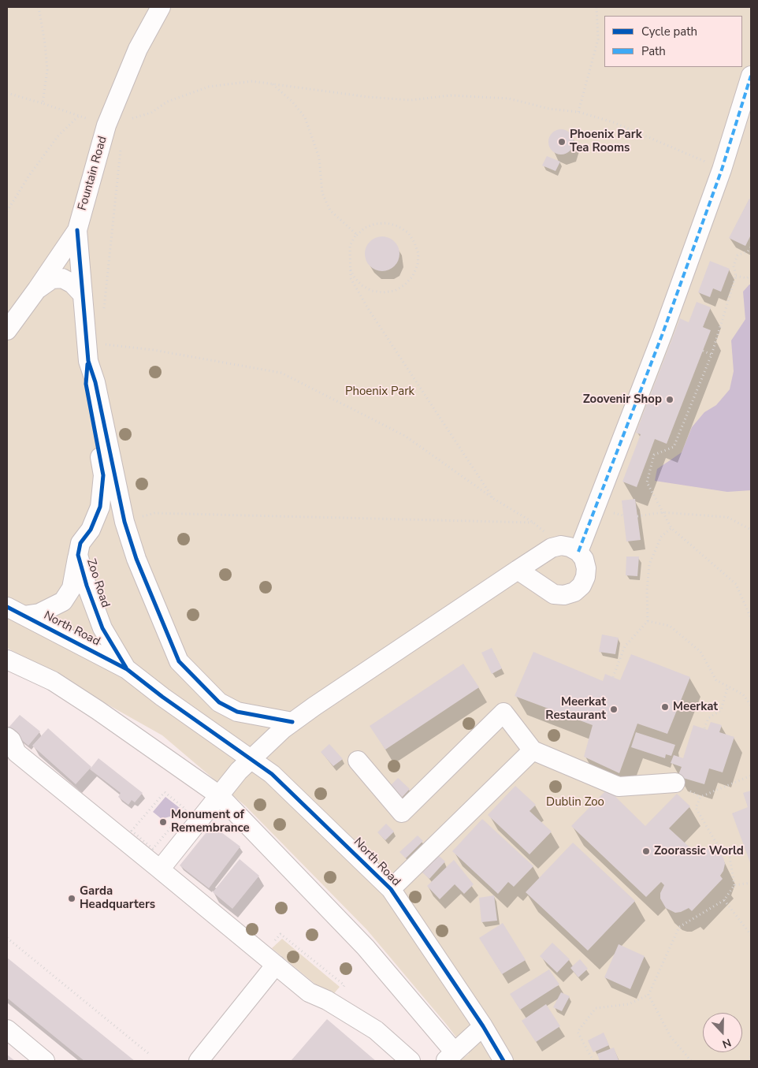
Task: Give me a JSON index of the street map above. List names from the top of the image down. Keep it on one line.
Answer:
{"streets":{"street":["Fountain Road","Zoo Road","North Road"]},"crossings":[["Zoo Road","North Road"]],"parks":["Phoenix Park","Dublin Zoo"],"places":["Phoenix Park Tea Rooms","Zoovenir Shop","Meerkat","Meerkat Restaurant","Monument of Remembrance","Zoorassic World","Garda Headquarters"],"legend":["Cycle path","Path"],"north":"bottom"}
